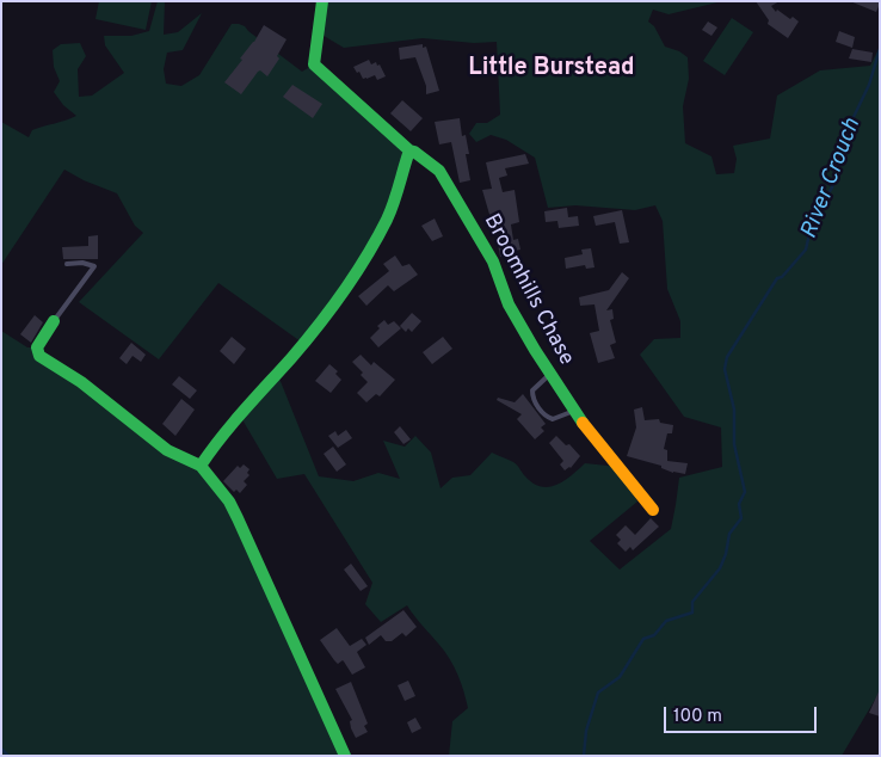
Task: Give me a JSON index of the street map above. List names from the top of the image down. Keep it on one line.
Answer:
{"streets":{"street":["Broomhills Chase"]},"districts":["Little Burstead"],"water":["River Crouch"],"scale_bar":"100 m"}
